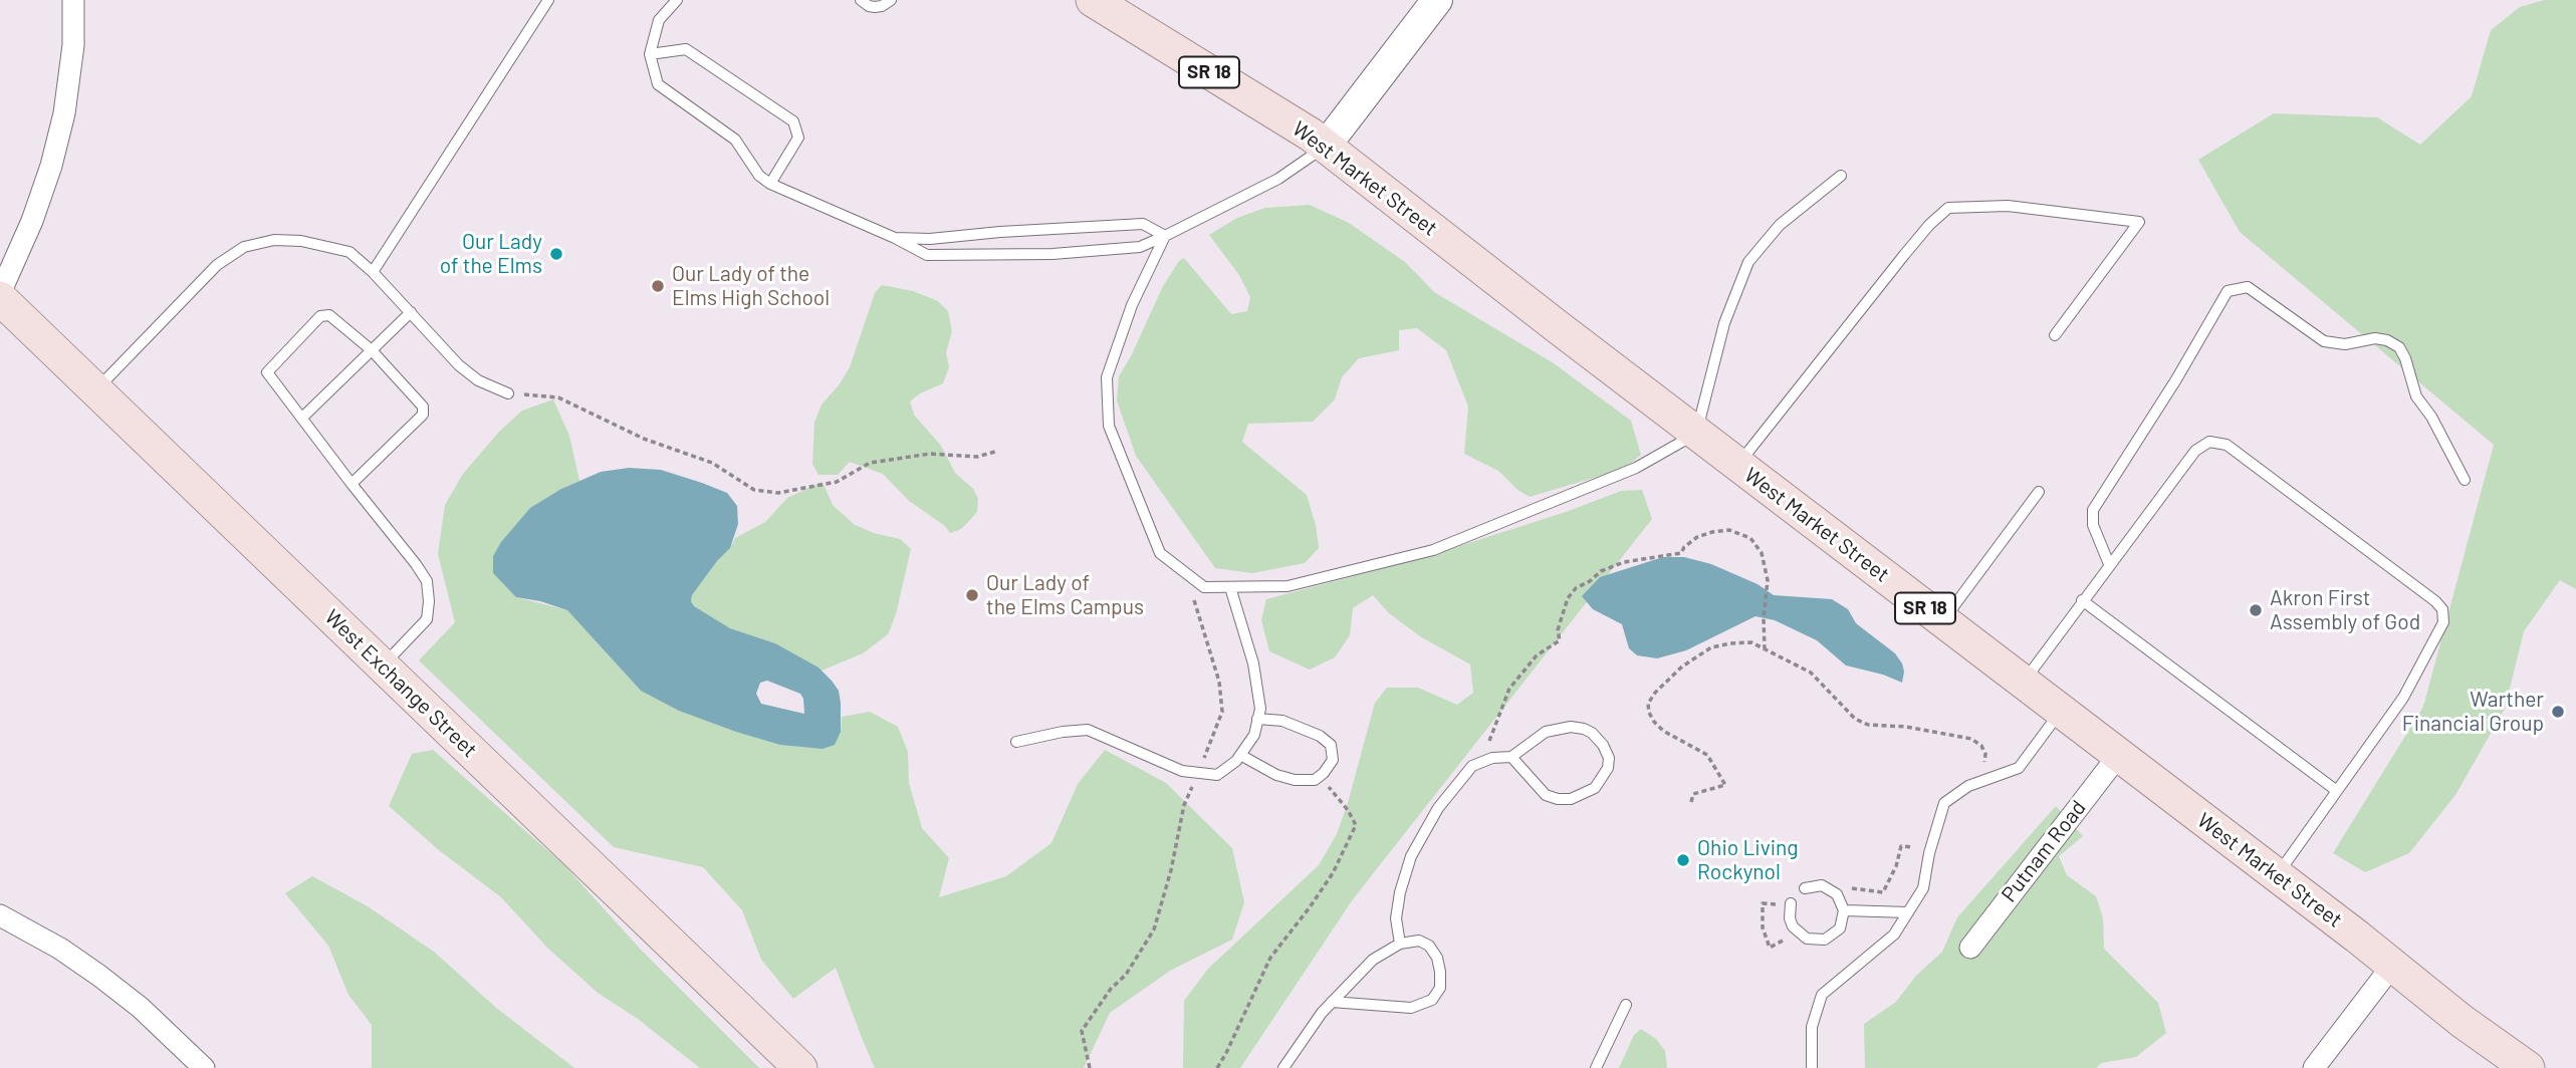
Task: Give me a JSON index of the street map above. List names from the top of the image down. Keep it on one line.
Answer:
{"streets":{"main road":["SR 18","West Market Street","West Exchange Street"],"street":["Putnam Road"]},"crossings":[["West Market Street","Putnam Road"]],"places":["Our Lady of the Elms","Our Lady of the Elms High School","Our Lady of the Elms Campus","Akron First Assembly of God","Warther Financial Group","Ohio Living Rockynol"]}
